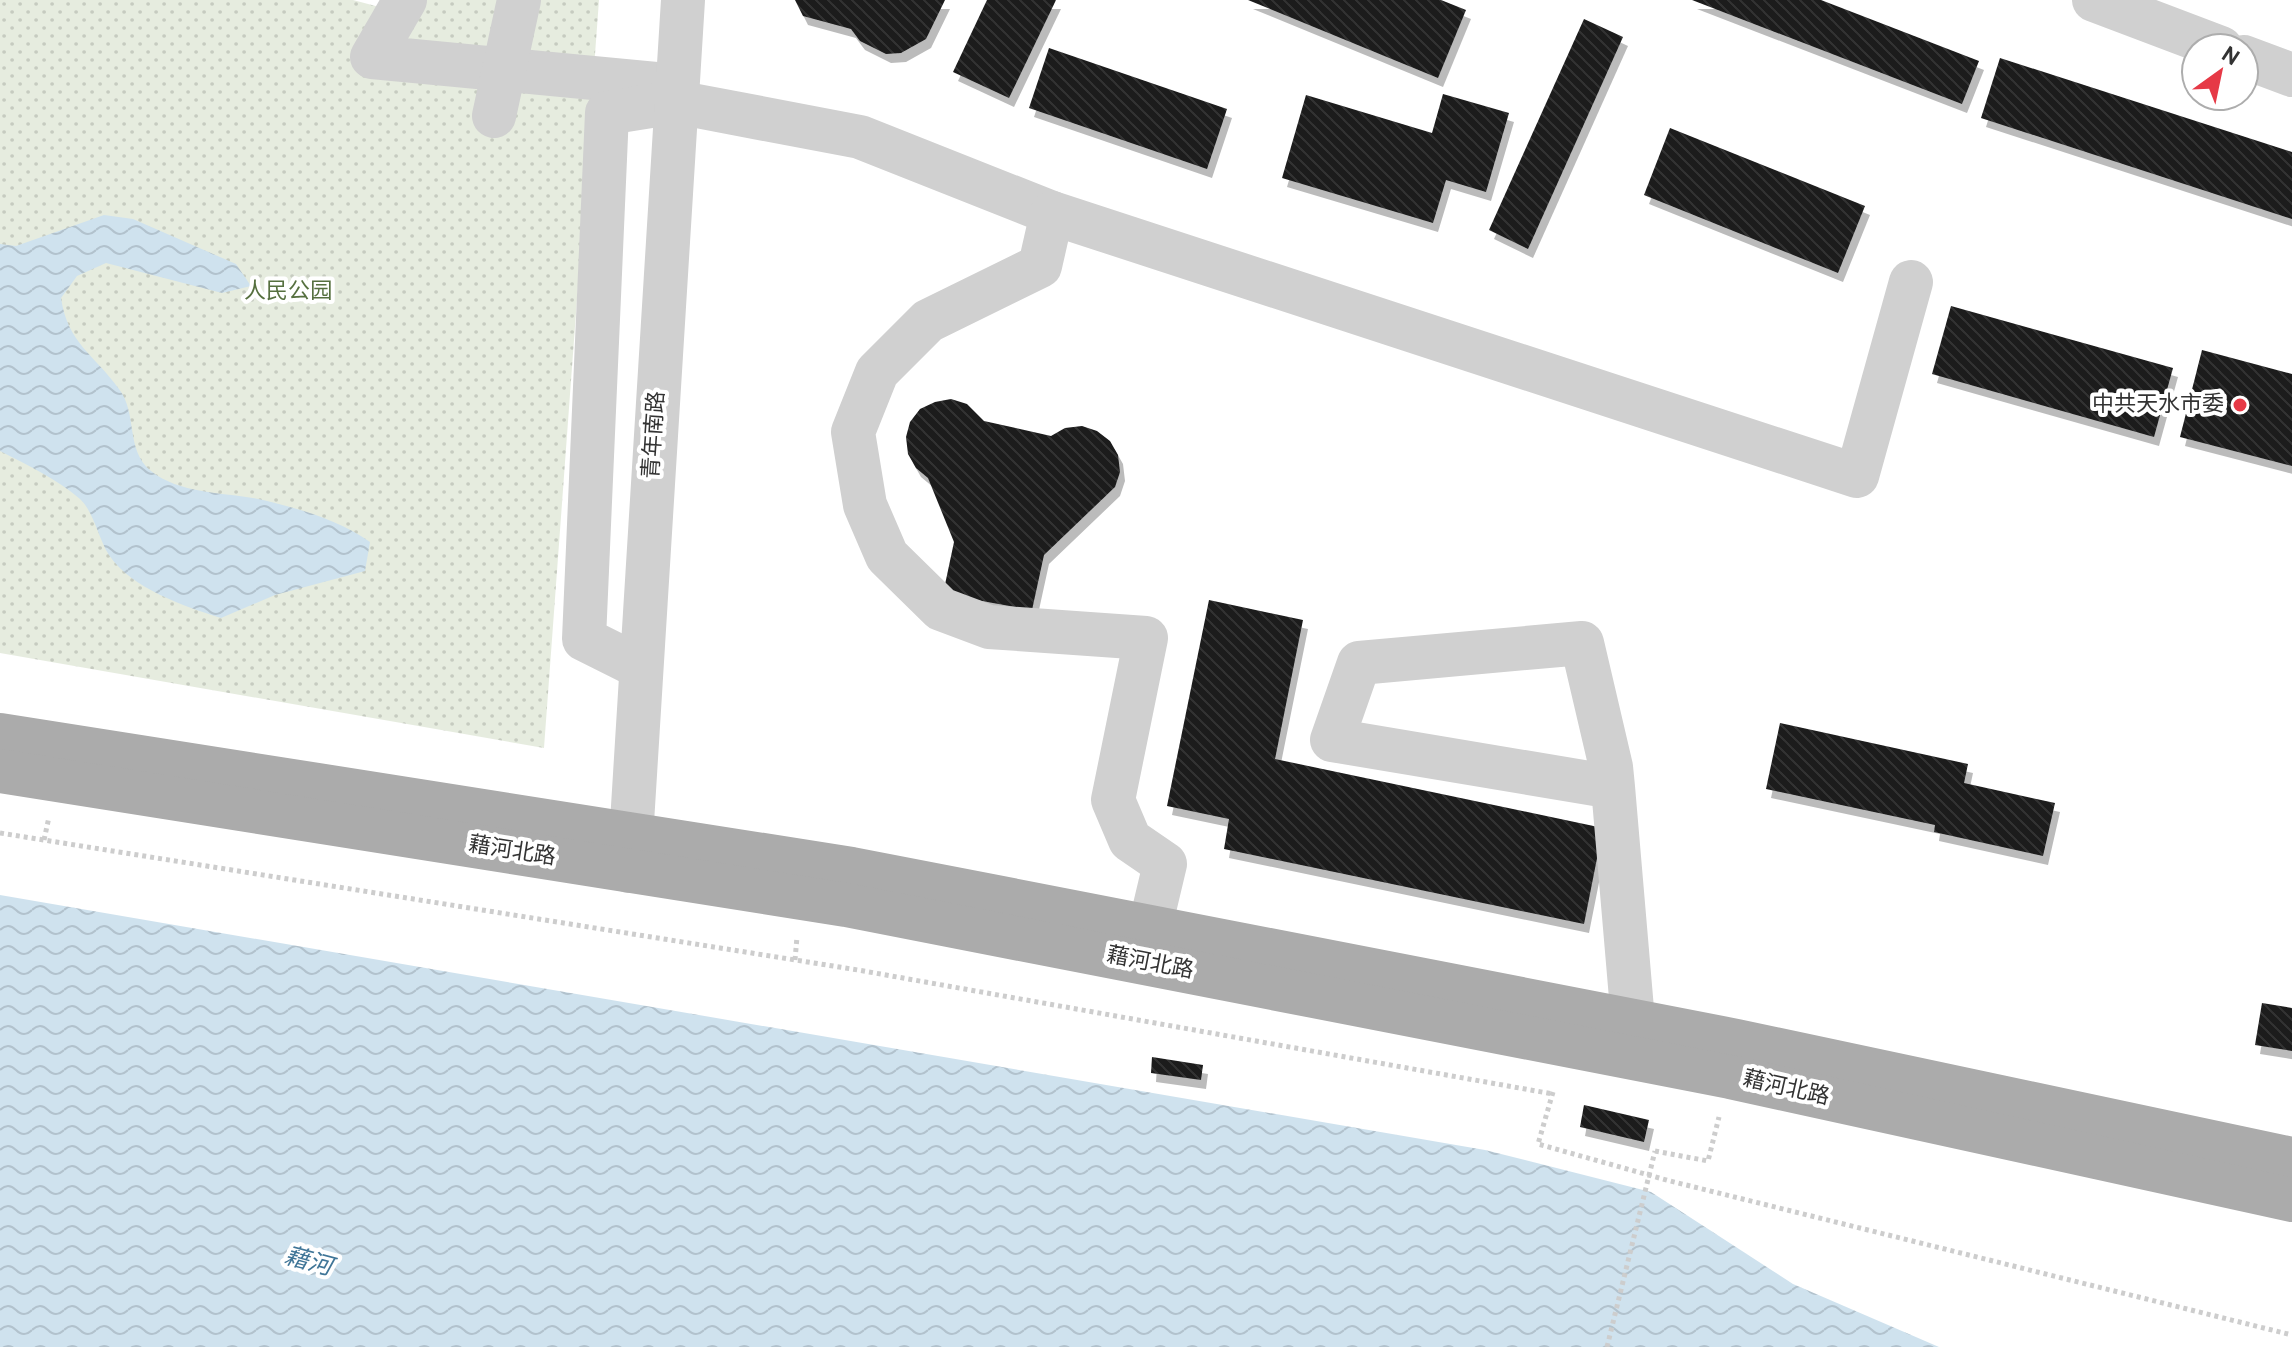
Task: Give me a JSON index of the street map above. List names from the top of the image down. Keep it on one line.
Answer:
{"streets":{"main road":["藉河北路"],"street":["青年南路"]},"crossings":[["青年南路","藉河北路"]],"water":["藉河"],"parks":["人民公园"],"places":["中共天水市委"],"north":"top right"}
